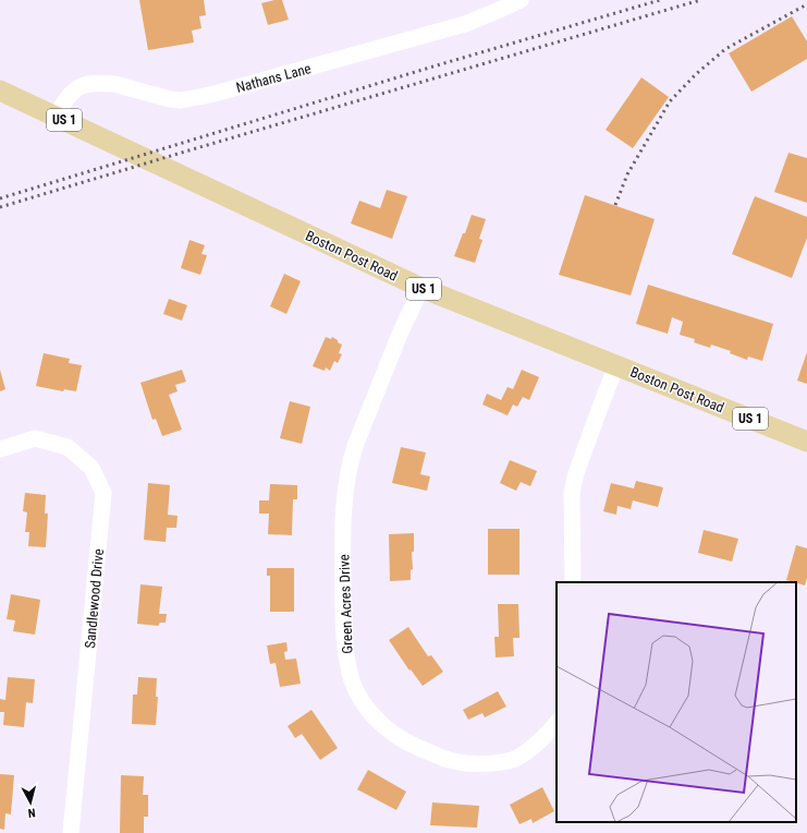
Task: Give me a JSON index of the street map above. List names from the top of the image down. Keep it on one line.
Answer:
{"streets":{"main road":["US 1","Boston Post Road"],"street":["Nathans Lane","Sandlewood Drive","Green Acres Drive"]},"crossings":[["Nathans Lane","Boston Post Road"],["Boston Post Road","Green Acres Drive"]],"north":"bottom"}
